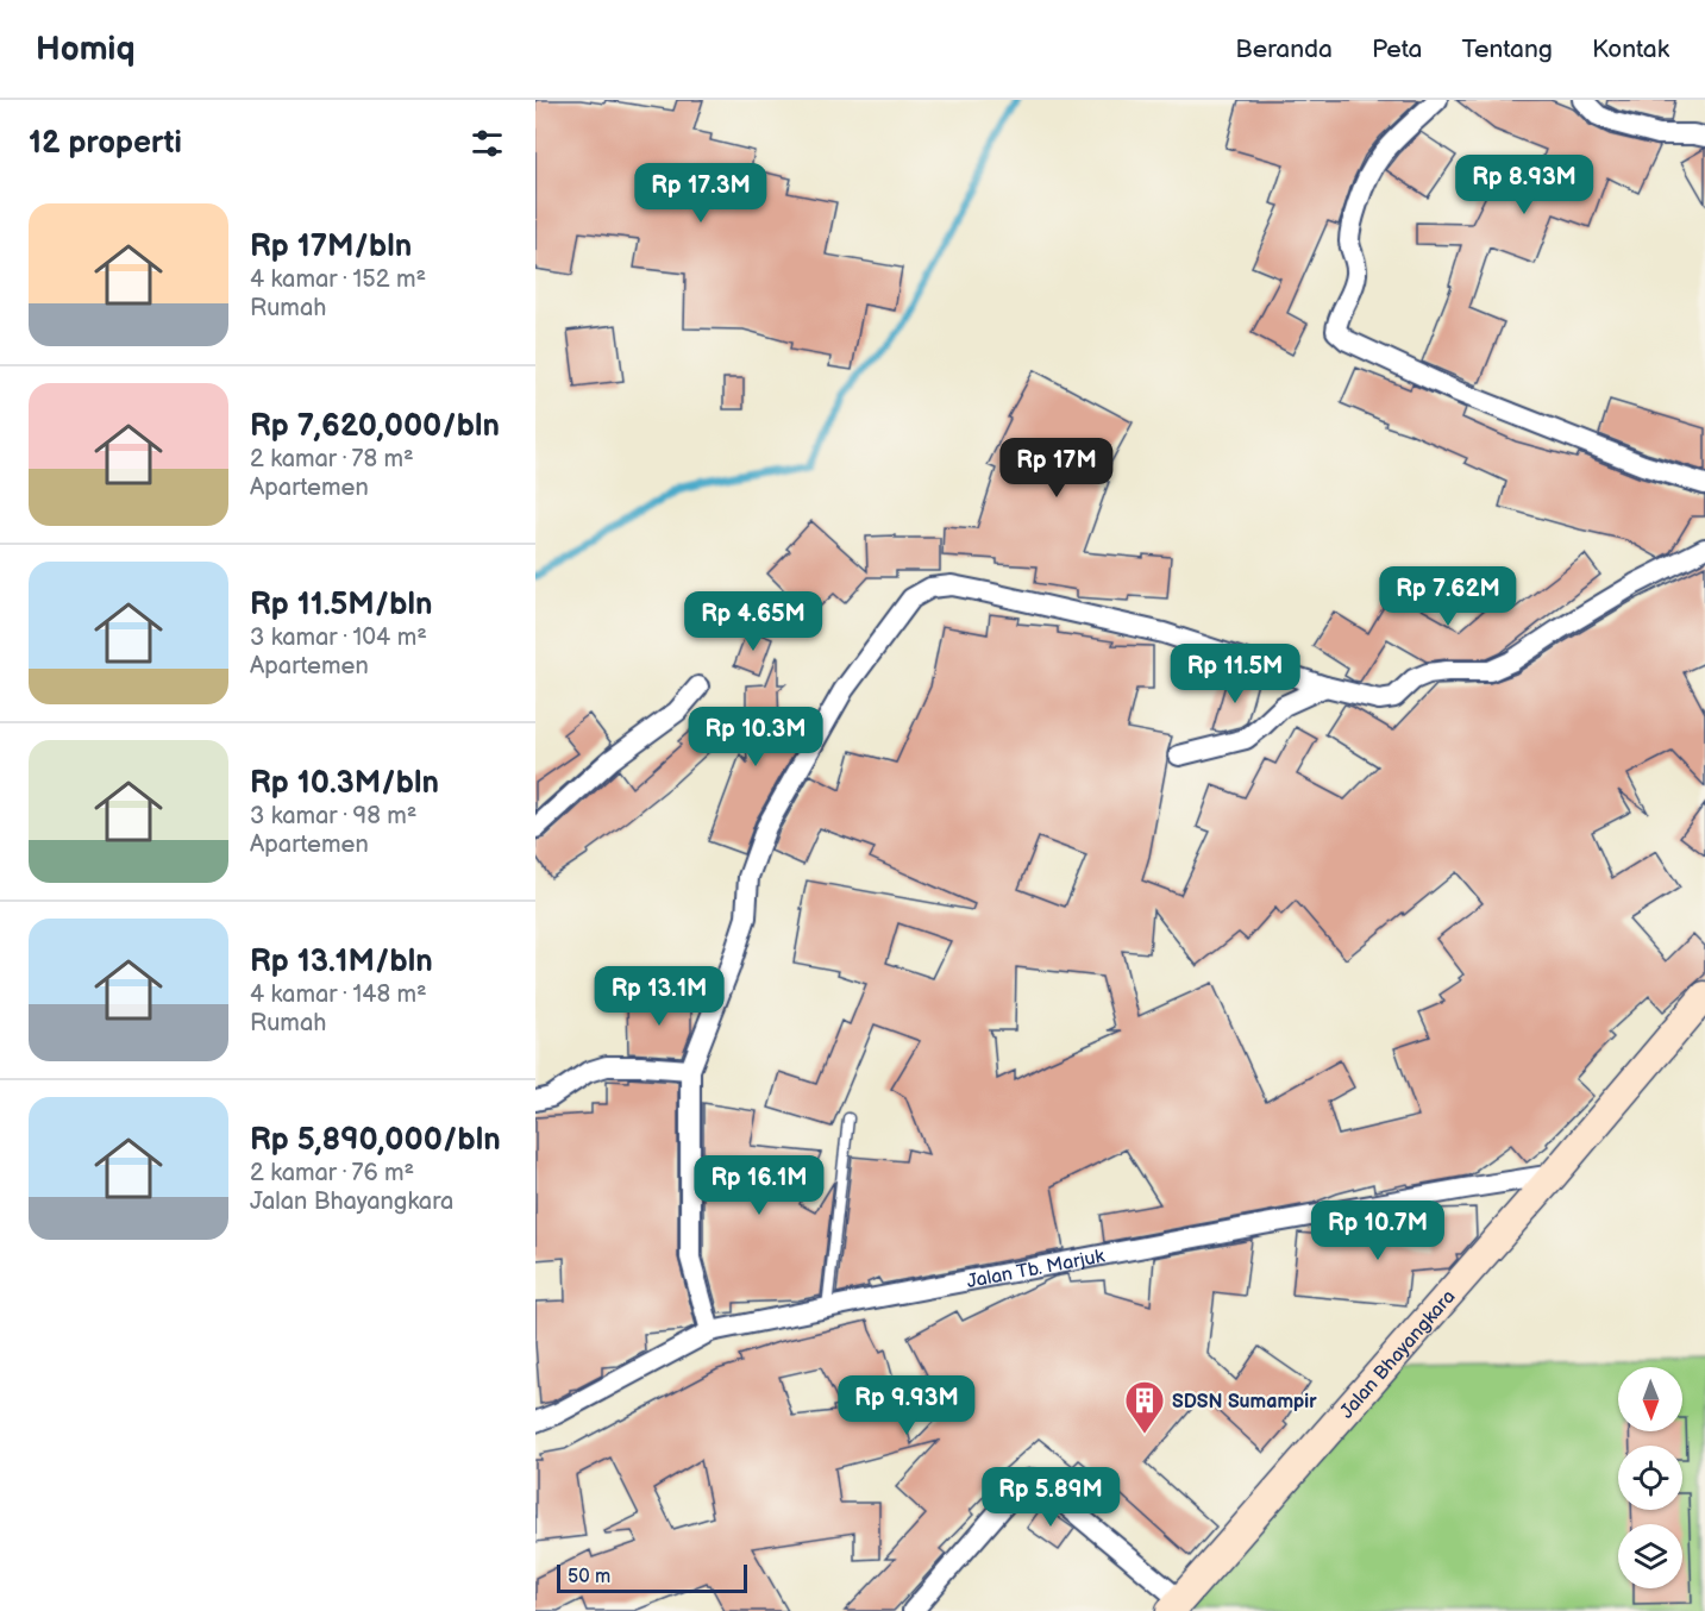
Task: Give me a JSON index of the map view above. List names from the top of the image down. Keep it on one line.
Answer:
{"streets":{"street":["Jalan Tb. Marjuk","Jalan Bhayangkara"]},"crossings":[["Jalan Tb. Marjuk","Jalan Bhayangkara"]],"places":{"building":["SDSN Sumampir"]},"scale_bar":"50 m","north":"bottom","page":{"header":"Homiq","nav":["Beranda","Peta","Tentang","Kontak"],"heading":"12 properti","price":["Rp 8.93M","Rp 17.3M","Rp 17M","Rp 7.62M","Rp 4.65M","Rp 11.5M","Rp 10.3M","Rp 13.1M","Rp 16.1M","Rp 10.7M","Rp 9.93M","Rp 5.89M"],"list":[{"name":"Rp 17M/bln","note":"4 kamar · 152 m² · Rumah"},{"name":"Rp 7,620,000/bln","note":"2 kamar · 78 m² · Apartemen"},{"name":"Rp 11.5M/bln","note":"3 kamar · 104 m² · Apartemen"},{"name":"Rp 10.3M/bln","note":"3 kamar · 98 m² · Apartemen"},{"name":"Rp 13.1M/bln","note":"4 kamar · 148 m² · Rumah"},{"name":"Rp 5,890,000/bln","note":"2 kamar · 76 m² · Jalan Bhayangkara"}],"scale":"50 m"}}
